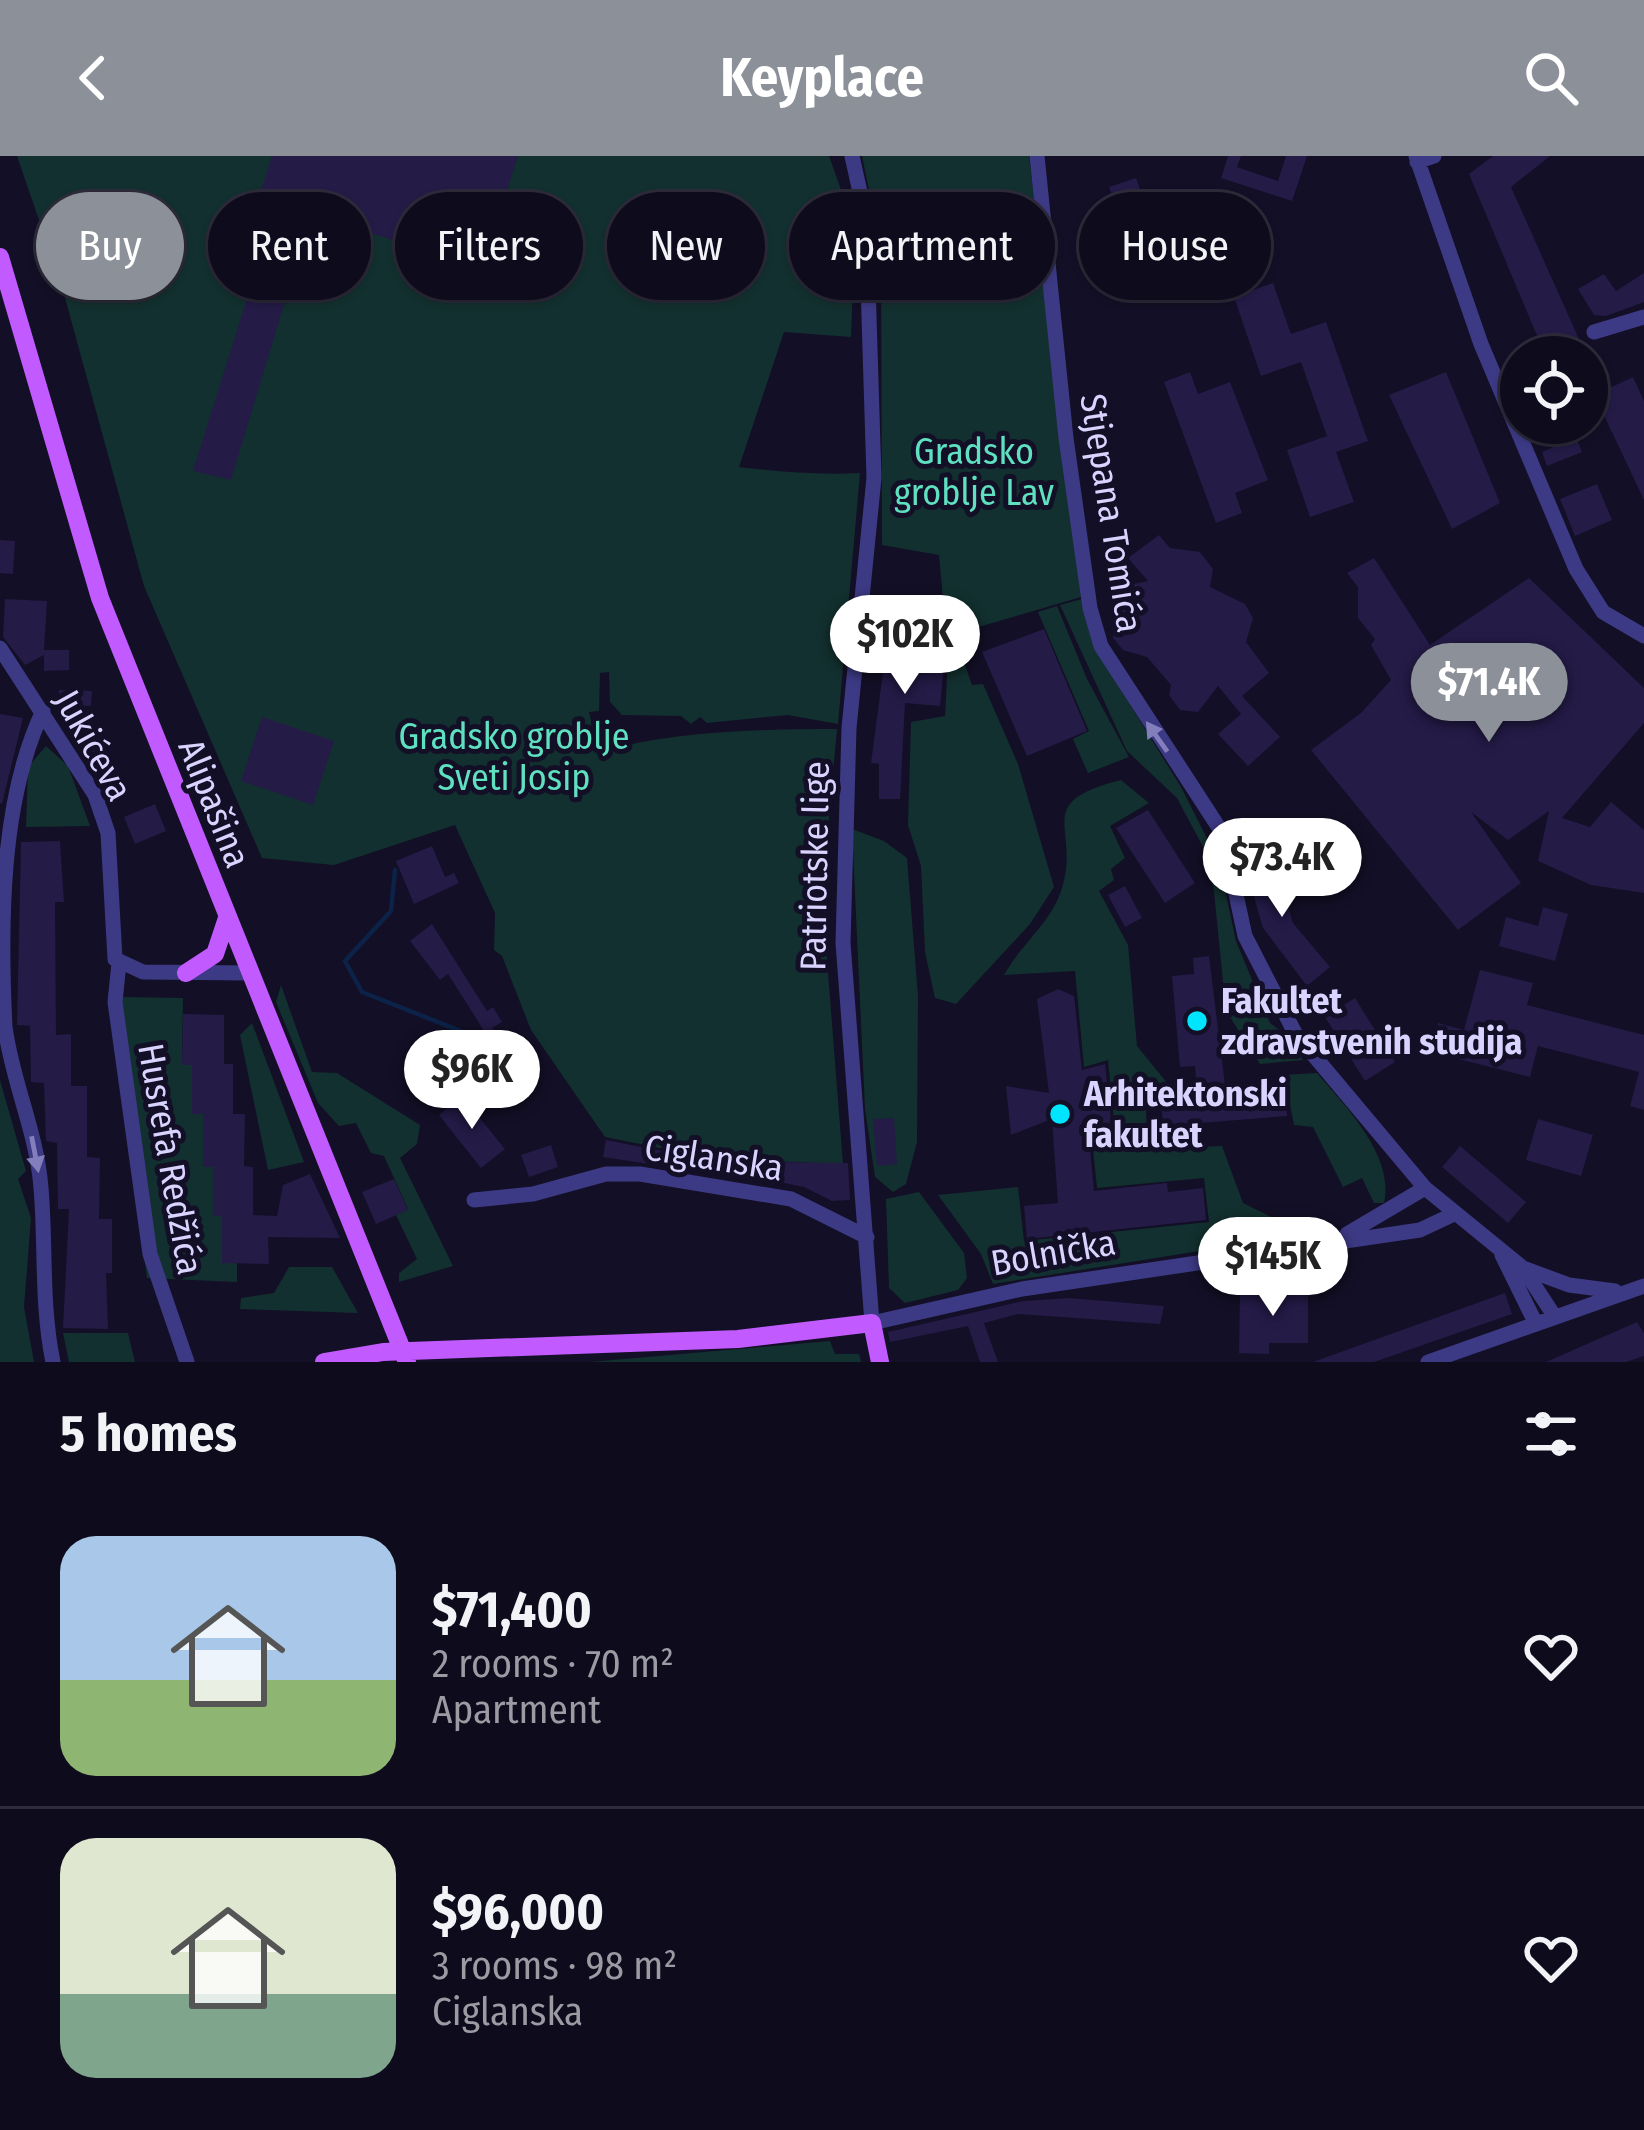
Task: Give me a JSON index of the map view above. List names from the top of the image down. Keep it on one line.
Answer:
{"streets":{"main road":["Alipašina","Patriotske lige","Bolnička"],"street":["Stjepana Tomića","Jukićeva","Ciglanska","Husrefa Redžića"]},"crossings":[["Stjepana Tomića","Bolnička"],["Jukićeva","Husrefa Redžića"],["Patriotske lige","Ciglanska"],["Patriotske lige","Bolnička"]],"one_way":["Stjepana Tomića"],"parks":["Gradsko groblje Lav","Gradsko groblje Sveti Josip"],"places":["Fakultet zdravstvenih studija","Arhitektonski fakultet"],"page":{"header":"Keyplace","chip":["Buy","Rent","Filters","New","Apartment","House"],"price":["$102K","$71.4K","$73.4K","$96K","$145K"],"heading":"5 homes","list":[{"name":"$71,400","note":"2 rooms · 70 m² · Apartment"},{"name":"$96,000","note":"3 rooms · 98 m² · Ciglanska"}]}}
